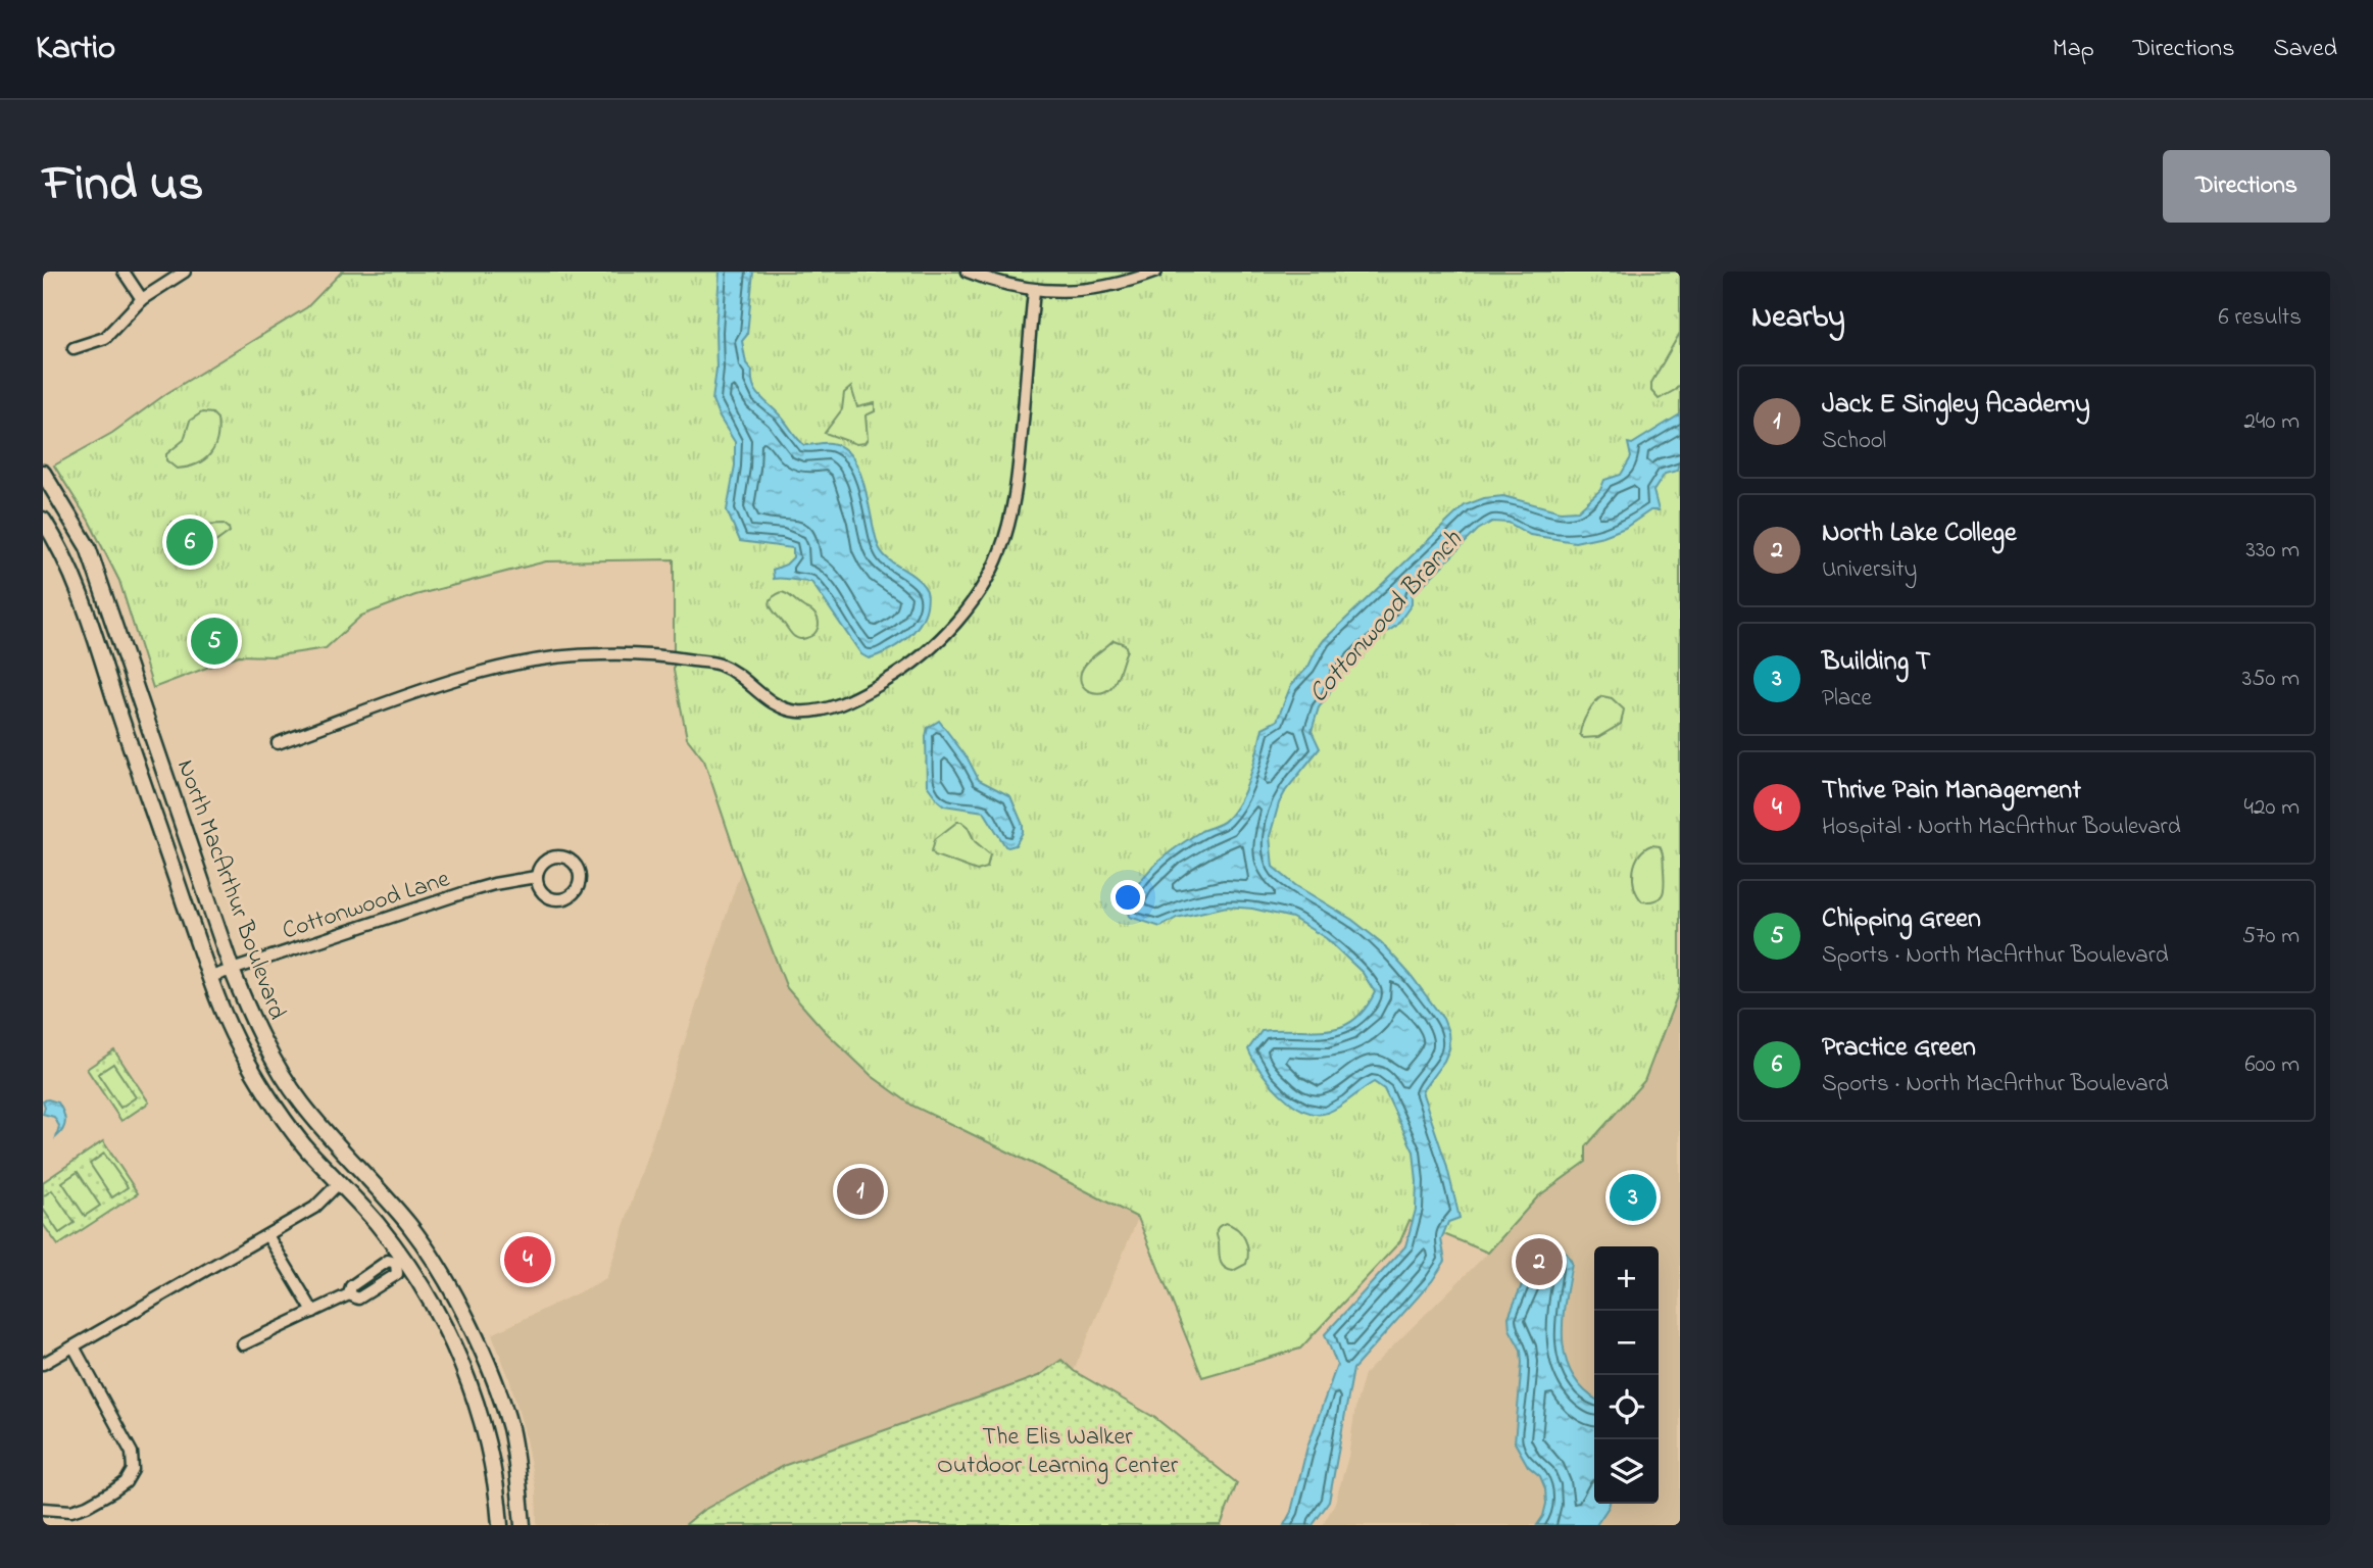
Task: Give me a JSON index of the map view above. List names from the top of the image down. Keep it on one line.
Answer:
{"streets":{"main road":["North MacArthur Boulevard"],"street":["Cottonwood Lane"]},"crossings":[["North MacArthur Boulevard","Cottonwood Lane"]],"water":["Cottonwood Branch"],"parks":["The Elis Walker Outdoor Learning Center"],"page":{"header":"Kartio","nav":["Map","Directions","Saved"],"title":"Find us","buttons":"Directions","heading":["Nearby","6 results"],"list":[{"mark":"1","name":"Jack E Singley Academy","note":"School","value":"240 m"},{"mark":"2","name":"North Lake College","note":"University","value":"330 m"},{"mark":"3","name":"Building T","note":"Place","value":"350 m"},{"mark":"4","name":"Thrive Pain Management","note":"Hospital · North MacArthur Boulevard","value":"420 m"},{"mark":"5","name":"Chipping Green","note":"Sports · North MacArthur Boulevard","value":"570 m"},{"mark":"6","name":"Practice Green","note":"Sports · North MacArthur Boulevard","value":"600 m"}],"pins":["6","5","1","3","4","2"],"map_buttons":["+","−"]}}
